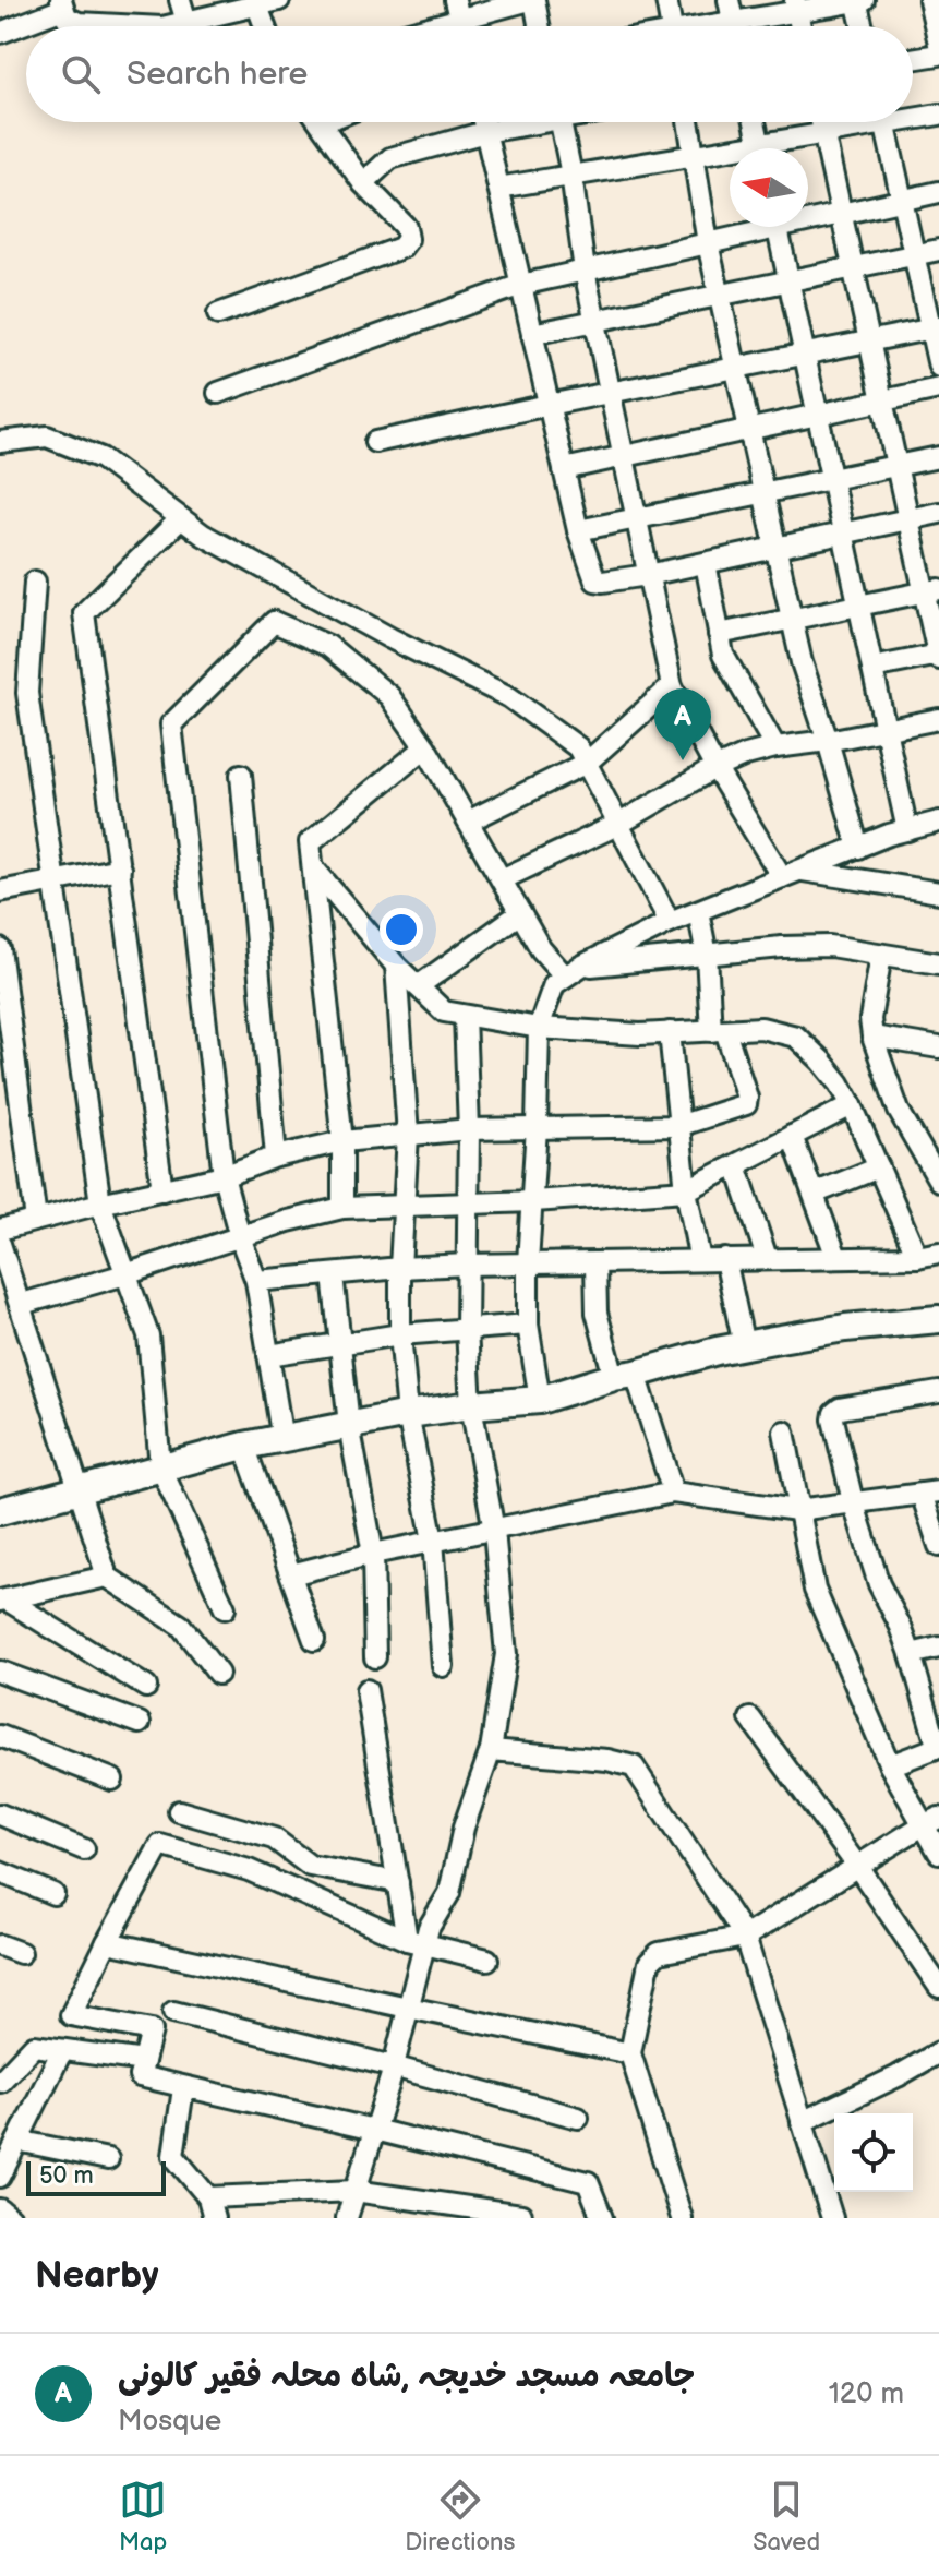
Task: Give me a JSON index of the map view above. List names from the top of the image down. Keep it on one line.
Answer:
{"scale_bar":"50 m","north":"left","page":{"search":"Search here","pins":"A","scale":"50 m","heading":"Nearby","list":[{"mark":"A","name":"جامعہ مسجد خدیجہ ,شاہ محلہ فقیر کالونی","note":"Mosque","value":"120 m"}],"nav":["Map","Directions","Saved"]}}
